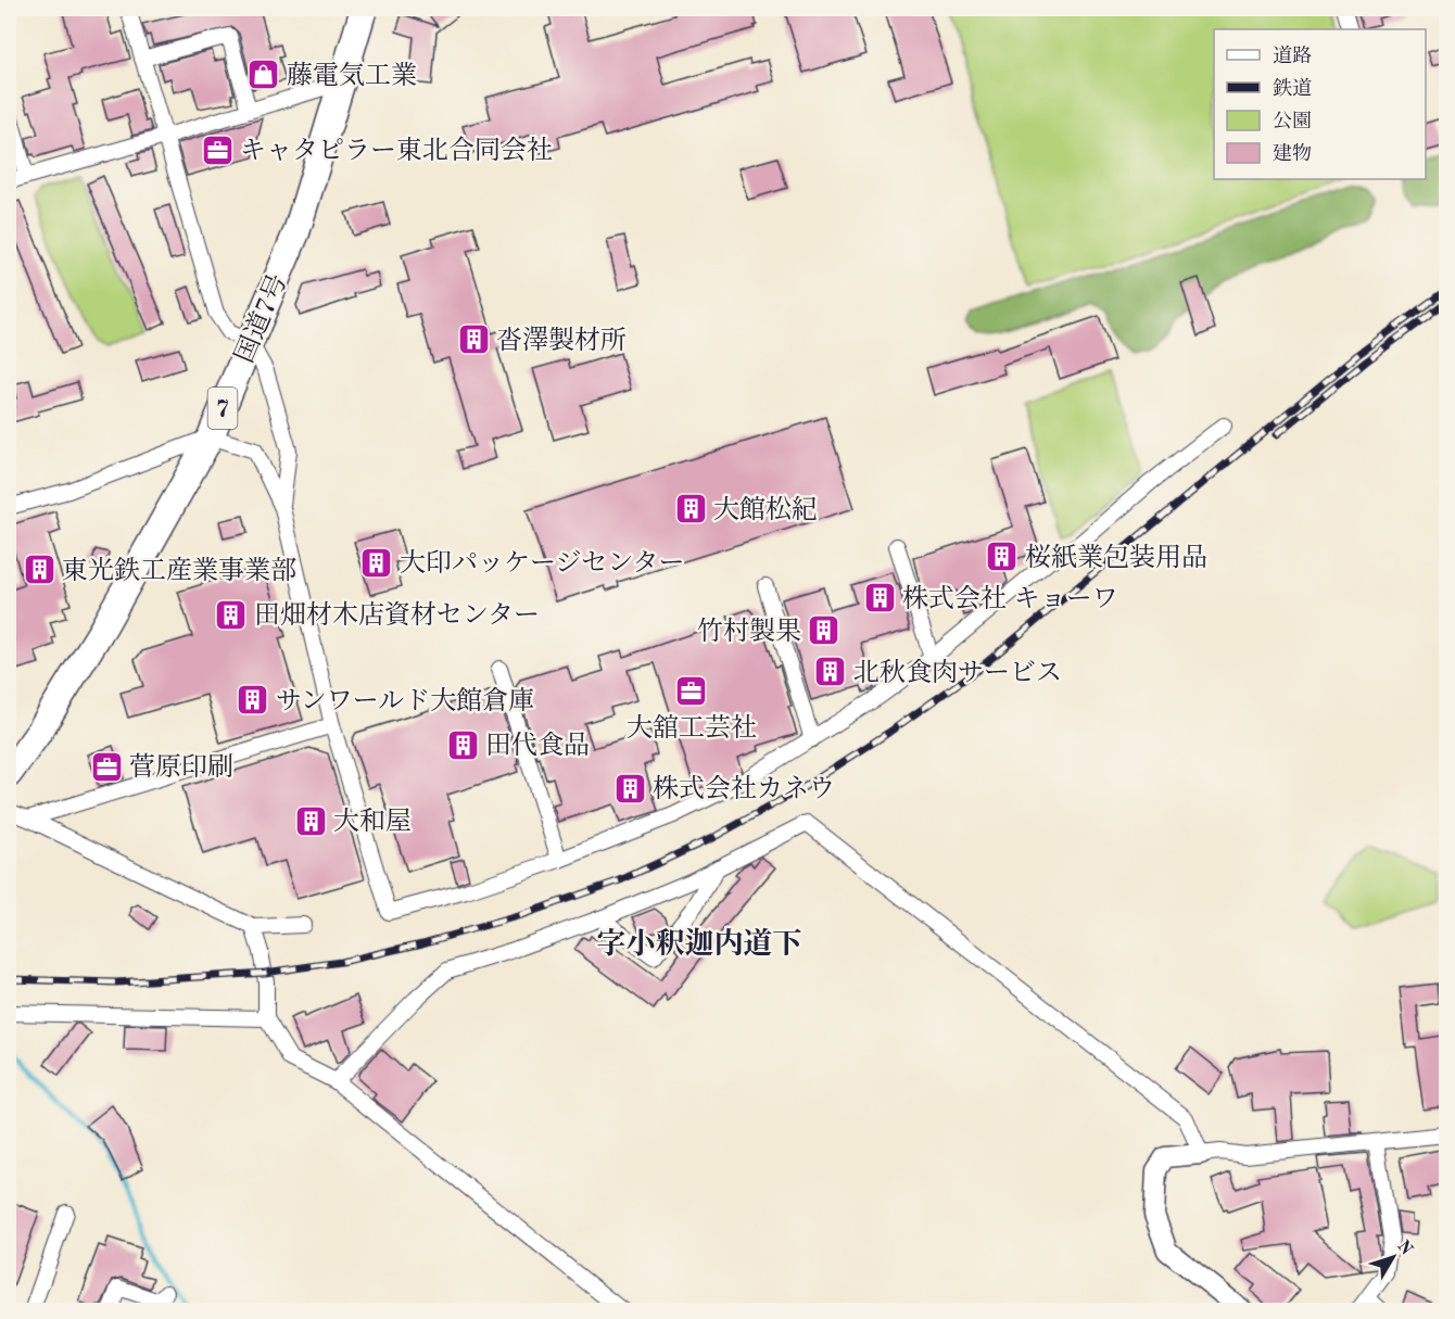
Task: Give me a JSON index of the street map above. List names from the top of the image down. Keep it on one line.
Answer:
{"streets":{"highway":["国道7号","7"]},"districts":["字小釈迦内道下"],"places":{"shop":["藤電気工業"],"office":["キャタピラー東北合同会社","大舘工芸社","菅原印刷"],"building":["沓澤製材所","大館松紀","桜紙業包装用品","大印パッケージセンター","東光鉄工産業事業部","株式会社 キョーワ","田畑材木店資材センター","竹村製果","北秋食肉サービス","サンワールド大館倉庫","田代食品","株式会社カネウ","大和屋"]},"legend":["道路","鉄道","公園","建物"],"north":"top right"}
